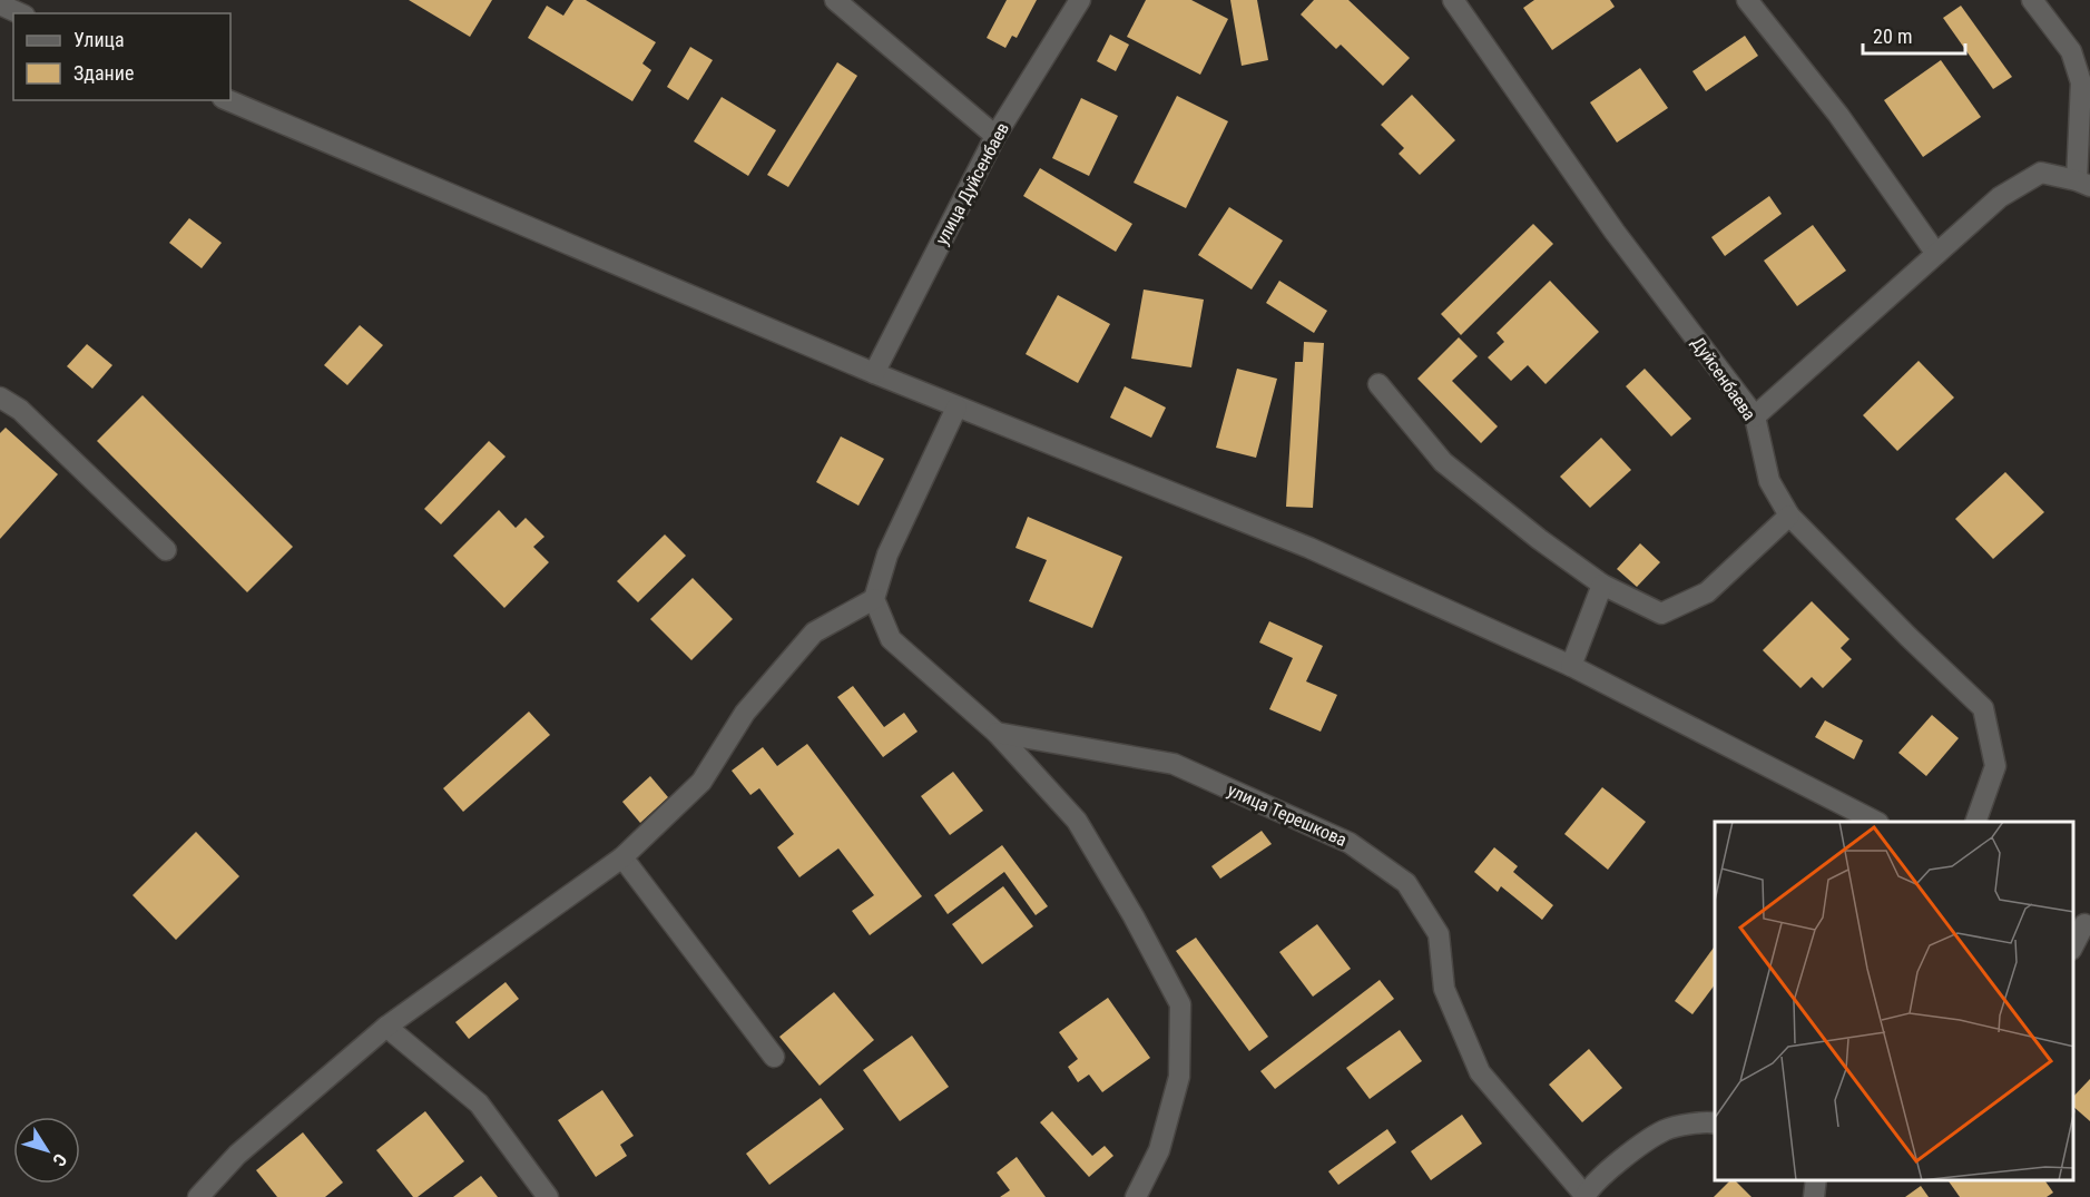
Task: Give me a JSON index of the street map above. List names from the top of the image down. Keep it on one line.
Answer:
{"streets":{"street":["улица Дуйсенбаев","Дуйсенбаева","улица Терешкова"]},"legend":["Улица","Здание"],"scale_bar":"20 m","north":"bottom right"}
